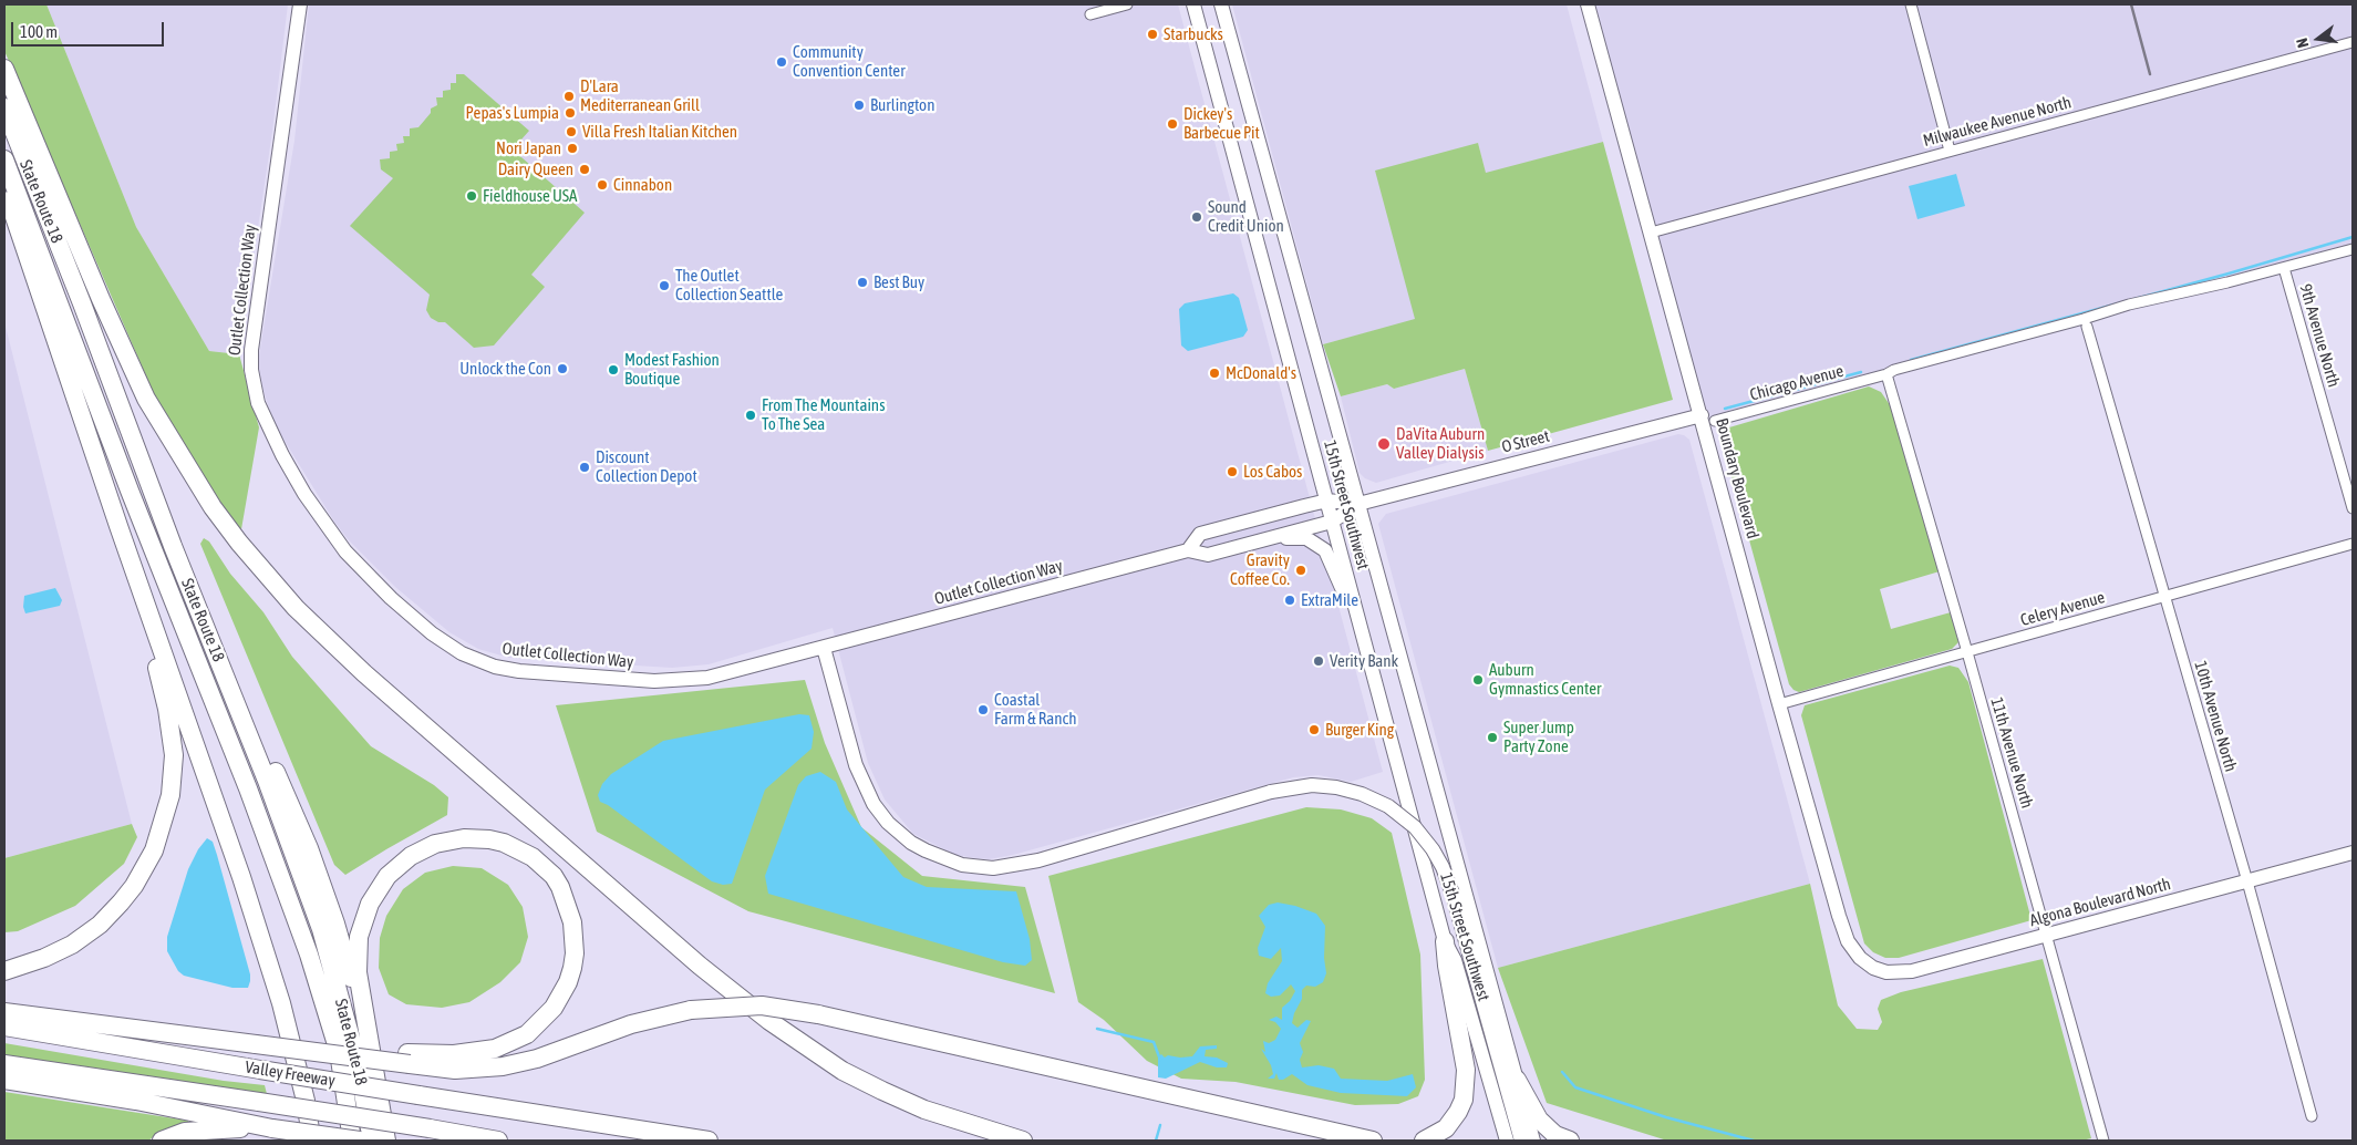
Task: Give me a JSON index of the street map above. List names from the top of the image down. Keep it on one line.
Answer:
{"streets":{"highway":["State Route 18","Valley Freeway"],"street":["Milwaukee Avenue North","Outlet Collection Way","9th Avenue North","Chicago Avenue","O Street","Boundary Boulevard","15th Street Southwest","Celery Avenue","10th Avenue North","11th Avenue North","Algona Boulevard North"]},"crossings":[["Milwaukee Avenue North","Boundary Boulevard"],["Outlet Collection Way","O Street"],["Outlet Collection Way","15th Street Southwest"],["9th Avenue North","Chicago Avenue"],["Chicago Avenue","11th Avenue North"],["O Street","Boundary Boulevard"],["O Street","15th Street Southwest"],["Boundary Boulevard","Celery Avenue"],["Boundary Boulevard","Algona Boulevard North"],["Celery Avenue","10th Avenue North"],["Celery Avenue","11th Avenue North"],["10th Avenue North","Algona Boulevard North"],["11th Avenue North","Algona Boulevard North"]],"places":["Starbucks","Community Convention Center","D'Lara Mediterranean Grill","Burlington","Pepas's Lumpia","Dickey's Barbecue Pit","Villa Fresh Italian Kitchen","Nori Japan","Dairy Queen","Cinnabon","Fieldhouse USA","Sound Credit Union","Best Buy","The Outlet Collection Seattle","Unlock the Con","Modest Fashion Boutique","McDonald's","From The Mountains To The Sea","DaVita Auburn Valley Dialysis","Discount Collection Depot","Los Cabos","Gravity Coffee Co.","ExtraMile","Verity Bank","Auburn Gymnastics Center","Coastal Farm & Ranch","Burger King","Super Jump Party Zone"],"scale_bar":"100 m","north":"left"}
